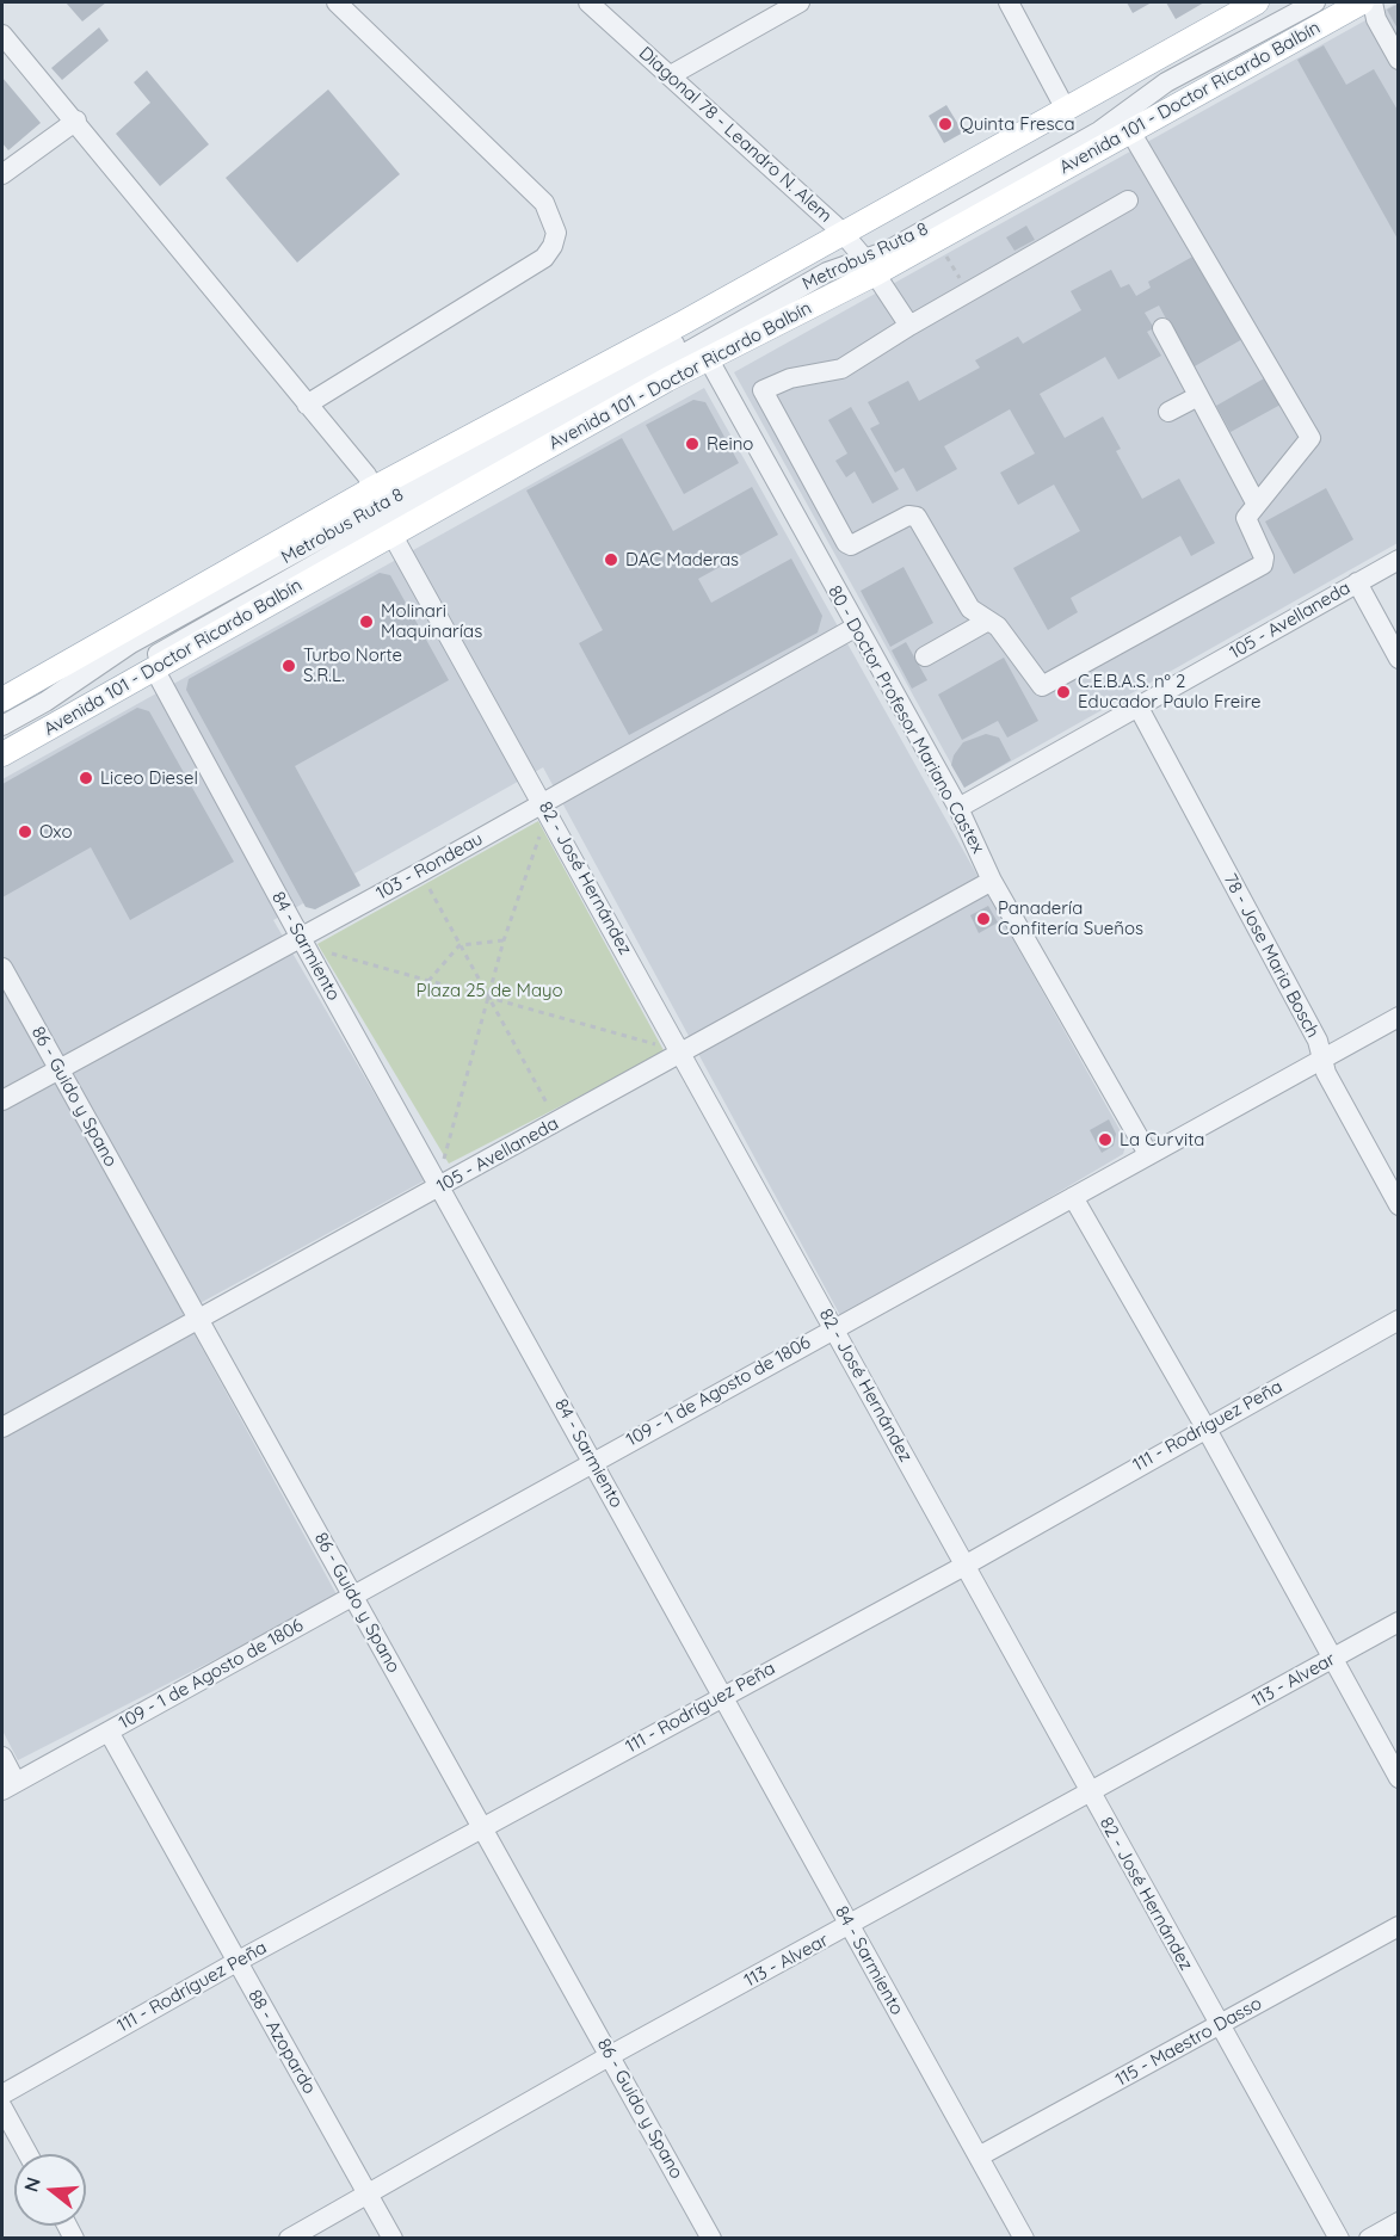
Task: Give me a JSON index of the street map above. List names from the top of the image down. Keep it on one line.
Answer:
{"streets":{"main road":["Avenida 101 - Doctor Ricardo Balbín"],"street":["Diagonal 78 - Leandro N. Alem","Metrobus Ruta 8","105 - Avellaneda","80 - Doctor Profesor Mariano Castex","103 - Rondeau","82 - José Hernández","84 - Sarmiento","78 - Jose Maria Bosch","86 - Guido y Spano","109 - 1 de Agosto de 1806","111 - Rodríguez Peña","113 - Alvear","88 - Azopardo","115 - Maestro Dasso"]},"crossings":[["Avenida 101 - Doctor Ricardo Balbín","Diagonal 78 - Leandro N. Alem"],["Avenida 101 - Doctor Ricardo Balbín","Metrobus Ruta 8"],["Avenida 101 - Doctor Ricardo Balbín","80 - Doctor Profesor Mariano Castex"],["Avenida 101 - Doctor Ricardo Balbín","82 - José Hernández"],["Avenida 101 - Doctor Ricardo Balbín","84 - Sarmiento"],["Diagonal 78 - Leandro N. Alem","Metrobus Ruta 8"],["Metrobus Ruta 8","80 - Doctor Profesor Mariano Castex"],["105 - Avellaneda","80 - Doctor Profesor Mariano Castex"],["105 - Avellaneda","82 - José Hernández"],["105 - Avellaneda","84 - Sarmiento"],["105 - Avellaneda","78 - Jose Maria Bosch"],["105 - Avellaneda","86 - Guido y Spano"],["80 - Doctor Profesor Mariano Castex","103 - Rondeau"],["80 - Doctor Profesor Mariano Castex","109 - 1 de Agosto de 1806"],["103 - Rondeau","82 - José Hernández"],["103 - Rondeau","84 - Sarmiento"],["103 - Rondeau","86 - Guido y Spano"],["82 - José Hernández","109 - 1 de Agosto de 1806"],["82 - José Hernández","111 - Rodríguez Peña"],["82 - José Hernández","113 - Alvear"],["82 - José Hernández","115 - Maestro Dasso"],["84 - Sarmiento","109 - 1 de Agosto de 1806"],["84 - Sarmiento","111 - Rodríguez Peña"],["84 - Sarmiento","113 - Alvear"],["84 - Sarmiento","115 - Maestro Dasso"],["78 - Jose Maria Bosch","109 - 1 de Agosto de 1806"],["86 - Guido y Spano","109 - 1 de Agosto de 1806"],["86 - Guido y Spano","111 - Rodríguez Peña"],["86 - Guido y Spano","113 - Alvear"],["109 - 1 de Agosto de 1806","88 - Azopardo"],["111 - Rodríguez Peña","88 - Azopardo"],["113 - Alvear","88 - Azopardo"]],"parks":["Plaza 25 de Mayo"],"places":["Quinta Fresca","Reino","DAC Maderas","Molinari Maquinarías","Turbo Norte S.R.L.","C.E.B.A.S. nº 2 Educador Paulo Freire","Liceo Diesel","Oxo","Panadería Confitería Sueños","La Curvita"],"north":"left"}
